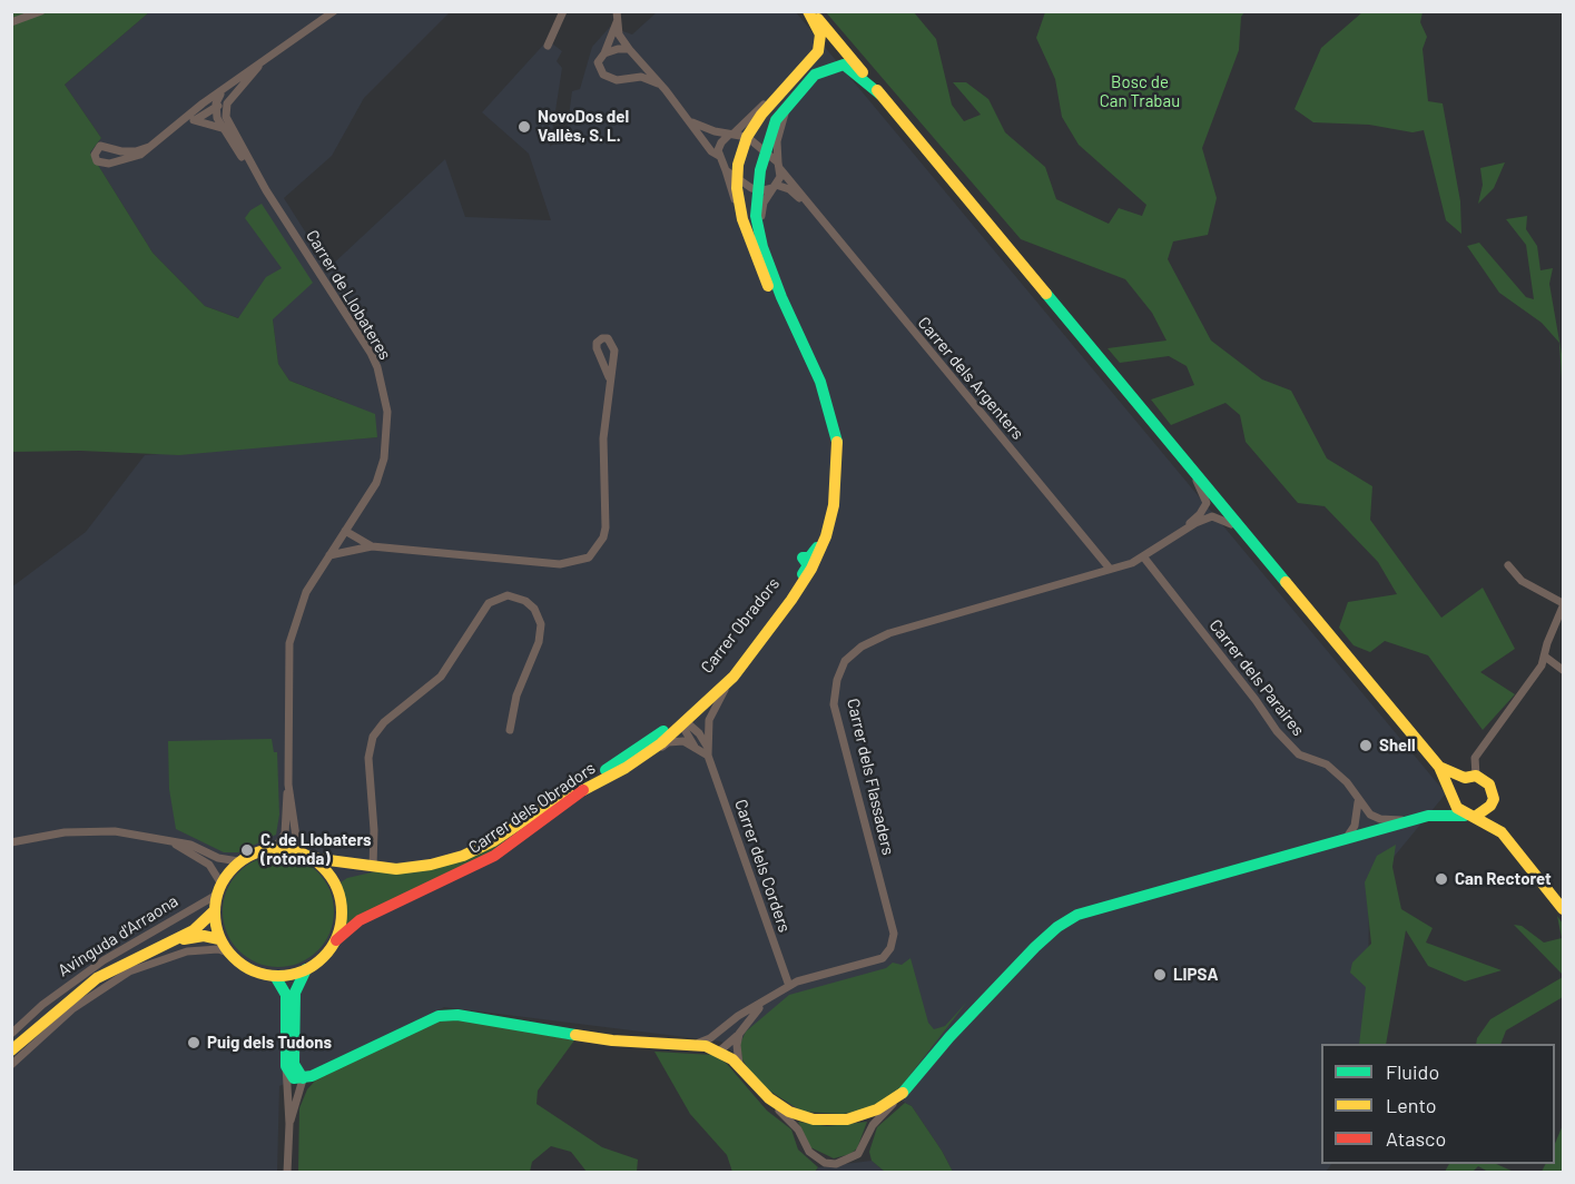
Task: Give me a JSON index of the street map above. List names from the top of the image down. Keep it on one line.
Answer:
{"streets":{"main road":["Carrer Obradors","Carrer dels Obradors","Avinguda d'Arraona"],"street":["Carrer de Llobateres","Carrer dels Argenters","Carrer dels Paraires","Carrer dels Flassaders","Carrer dels Corders"]},"crossings":[["Carrer de Llobateres","Carrer Obradors"],["Carrer de Llobateres","Carrer dels Obradors"],["Carrer de Llobateres","Avinguda d'Arraona"],["Carrer dels Argenters","Carrer dels Flassaders"],["Carrer dels Argenters","Carrer dels Obradors"],["Carrer Obradors","Carrer dels Obradors"],["Carrer Obradors","Avinguda d'Arraona"],["Carrer dels Paraires","Carrer dels Flassaders"],["Carrer dels Flassaders","Carrer dels Corders"],["Carrer dels Obradors","Carrer dels Corders"],["Carrer dels Obradors","Avinguda d'Arraona"]],"parks":["Bosc de Can Trabau"],"places":["NovoDos del Vallès, S. L.","Shell","C. de Llobaters (rotonda)","Can Rectoret","LIPSA","Puig dels Tudons"],"legend":["Fluido","Lento","Atasco"]}
